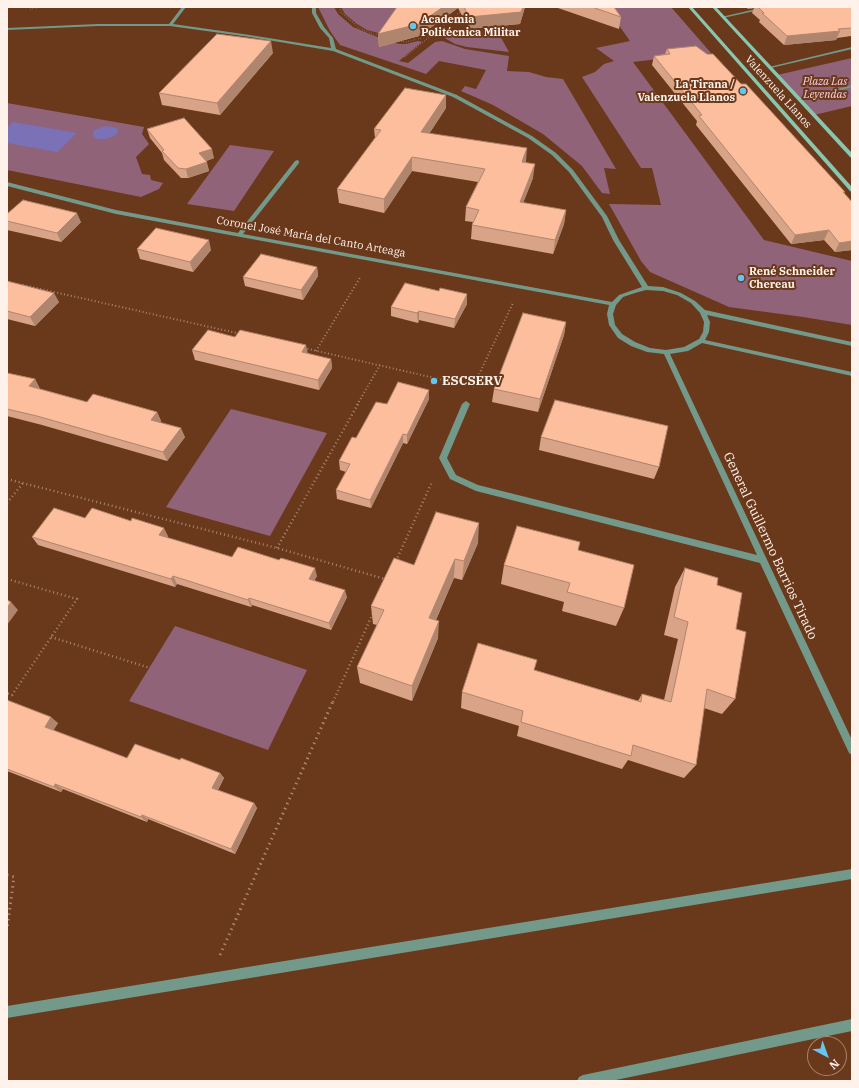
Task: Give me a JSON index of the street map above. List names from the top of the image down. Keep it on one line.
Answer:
{"streets":{"main road":["Valenzuela Llanos"],"street":["Coronel José María del Canto Arteaga","General Guillermo Barrios Tirado"]},"crossings":[["Coronel José María del Canto Arteaga","General Guillermo Barrios Tirado"]],"parks":["Plaza Las Leyendas"],"places":["Academia Politécnica Militar","La Tirana / Valenzuela Llanos","René Schneider Chereau","ESCSERV"],"north":"bottom right"}
